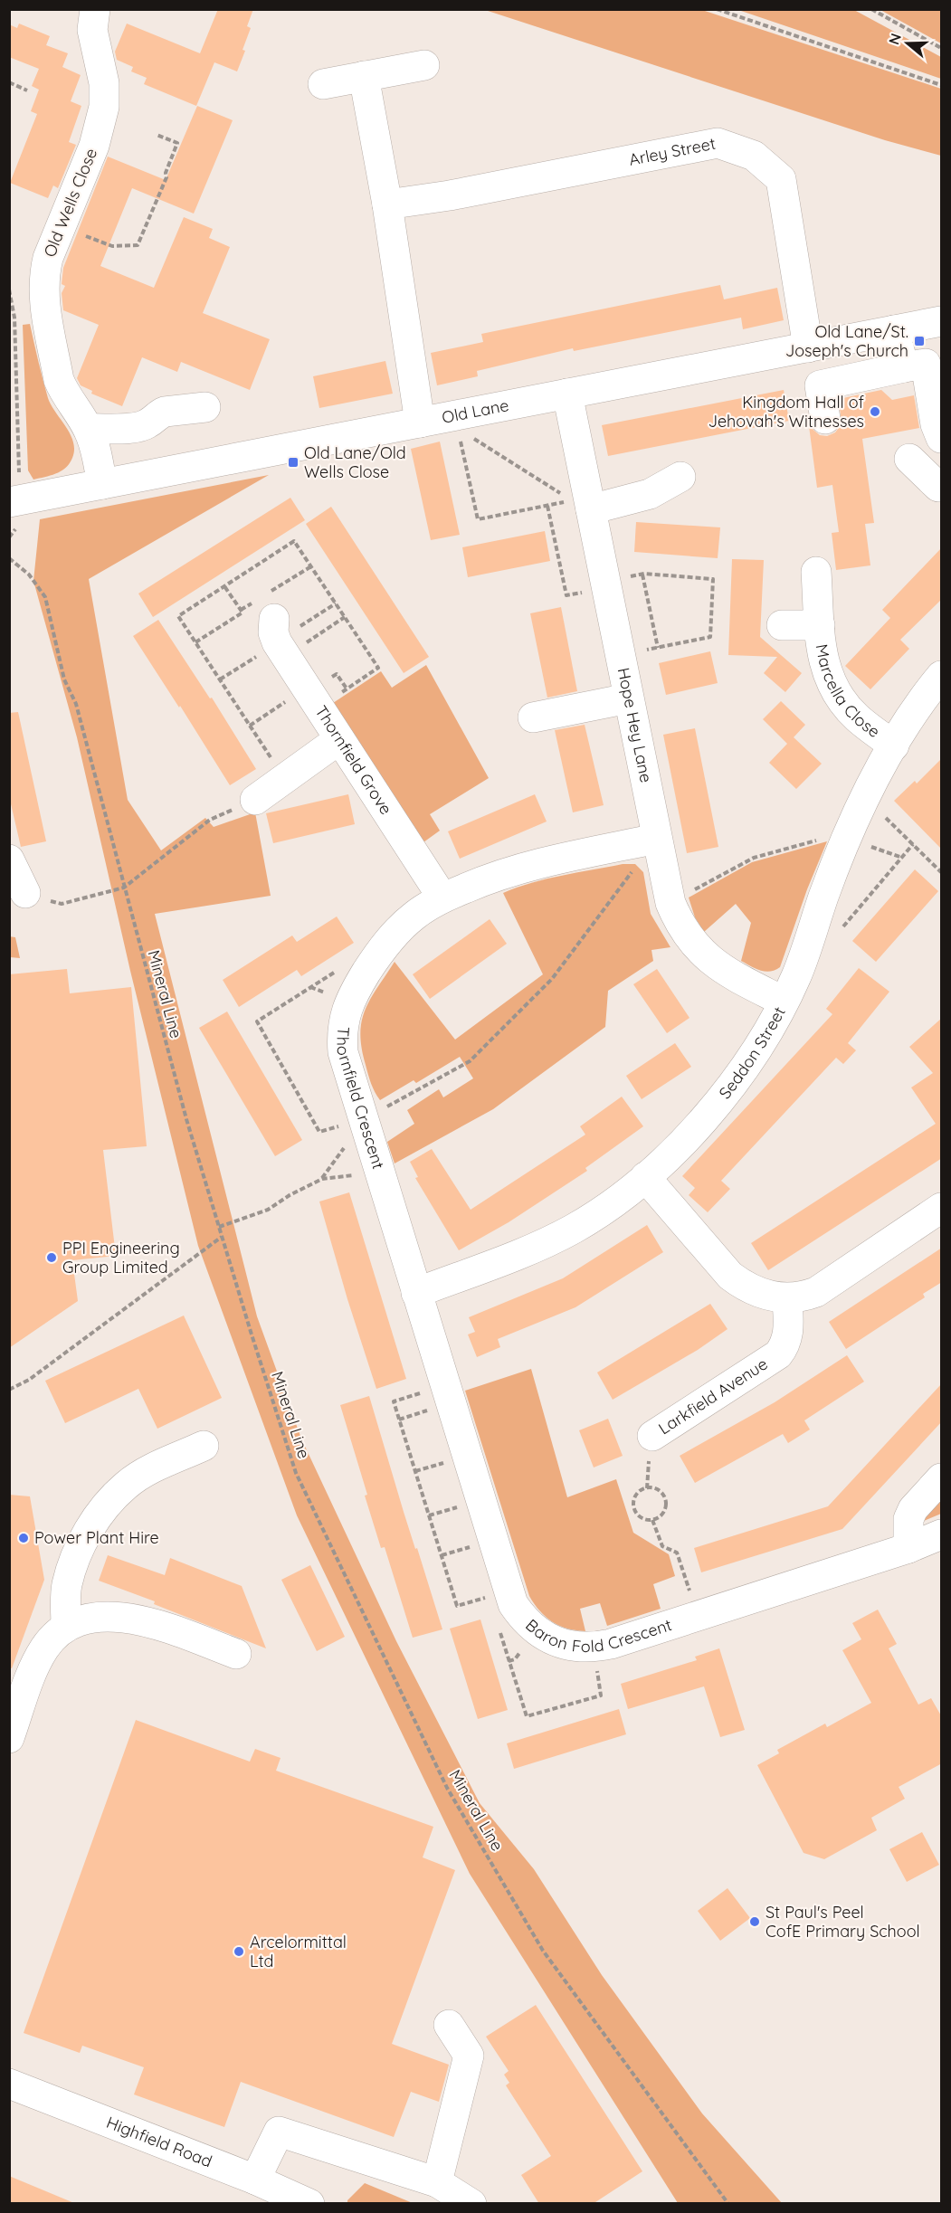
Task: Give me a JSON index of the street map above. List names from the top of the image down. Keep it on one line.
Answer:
{"streets":{"street":["Arley Street","Old Wells Close","Old Lane","Marcella Close","Hope Hey Lane","Thornfield Grove","Seddon Street","Thornfield Crescent","Larkfield Avenue","Baron Fold Crescent","Highfield Road"],"path":["Mineral Line"]},"crossings":[["Arley Street","Old Lane"],["Old Wells Close","Old Lane"],["Old Lane","Hope Hey Lane"],["Marcella Close","Seddon Street"],["Hope Hey Lane","Seddon Street"],["Hope Hey Lane","Thornfield Crescent"],["Thornfield Grove","Thornfield Crescent"],["Seddon Street","Thornfield Crescent"],["Seddon Street","Baron Fold Crescent"],["Thornfield Crescent","Baron Fold Crescent"]],"places":{"transit":["Old Lane/St. Joseph's Church","Old Lane/Old Wells Close"],"other":["Kingdom Hall of Jehovah's Witnesses","PPI Engineering Group Limited","Power Plant Hire","St Paul's Peel CofE Primary School","Arcelormittal Ltd"]},"north":"left"}
